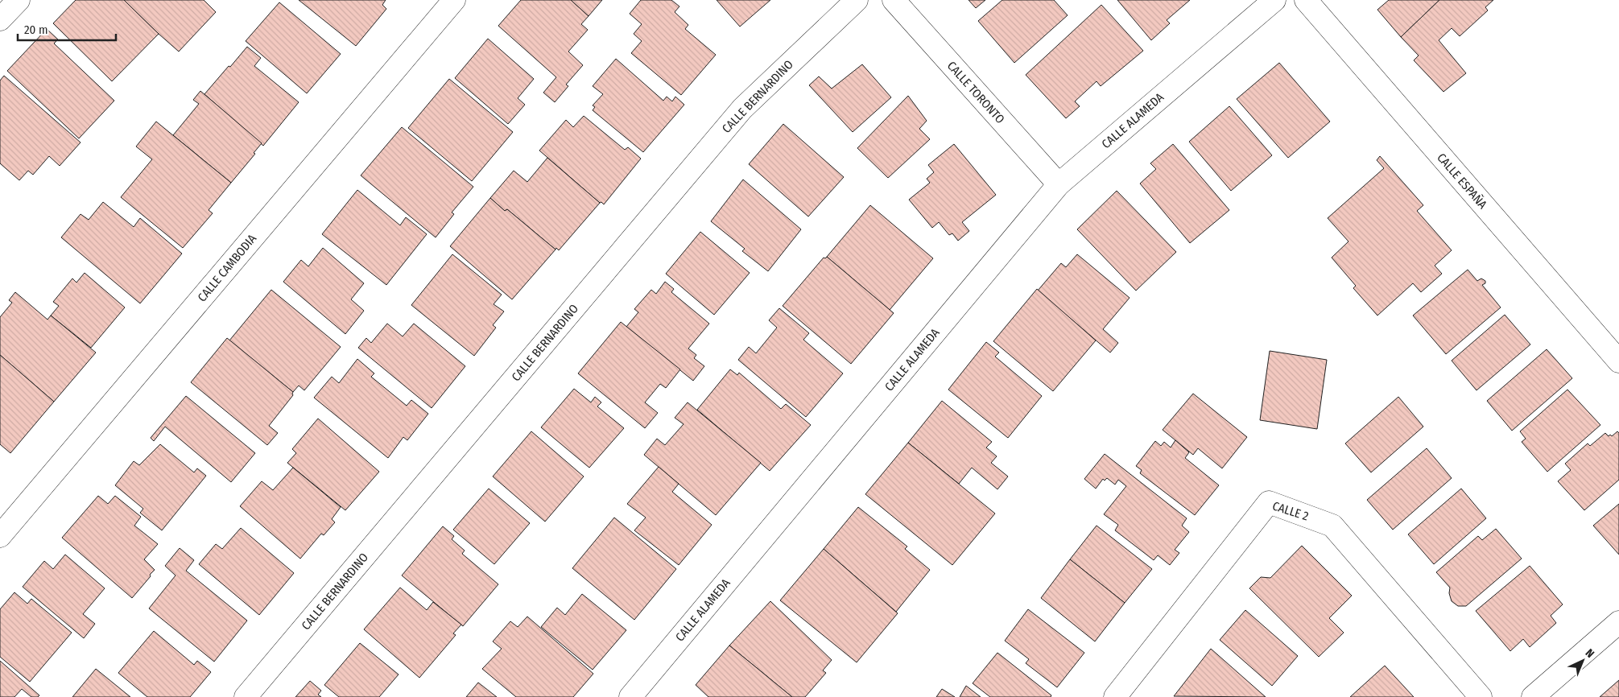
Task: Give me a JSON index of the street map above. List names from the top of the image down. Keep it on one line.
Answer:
{"streets":{"street":["CALLE TORONTO","CALLE BERNARDINO","CALLE ALAMEDA","CALLE ESPAÑA","CALLE CAMBODIA","CALLE 2"]},"crossings":[["CALLE TORONTO","CALLE ALAMEDA"]],"scale_bar":"20 m","north":"top right"}
